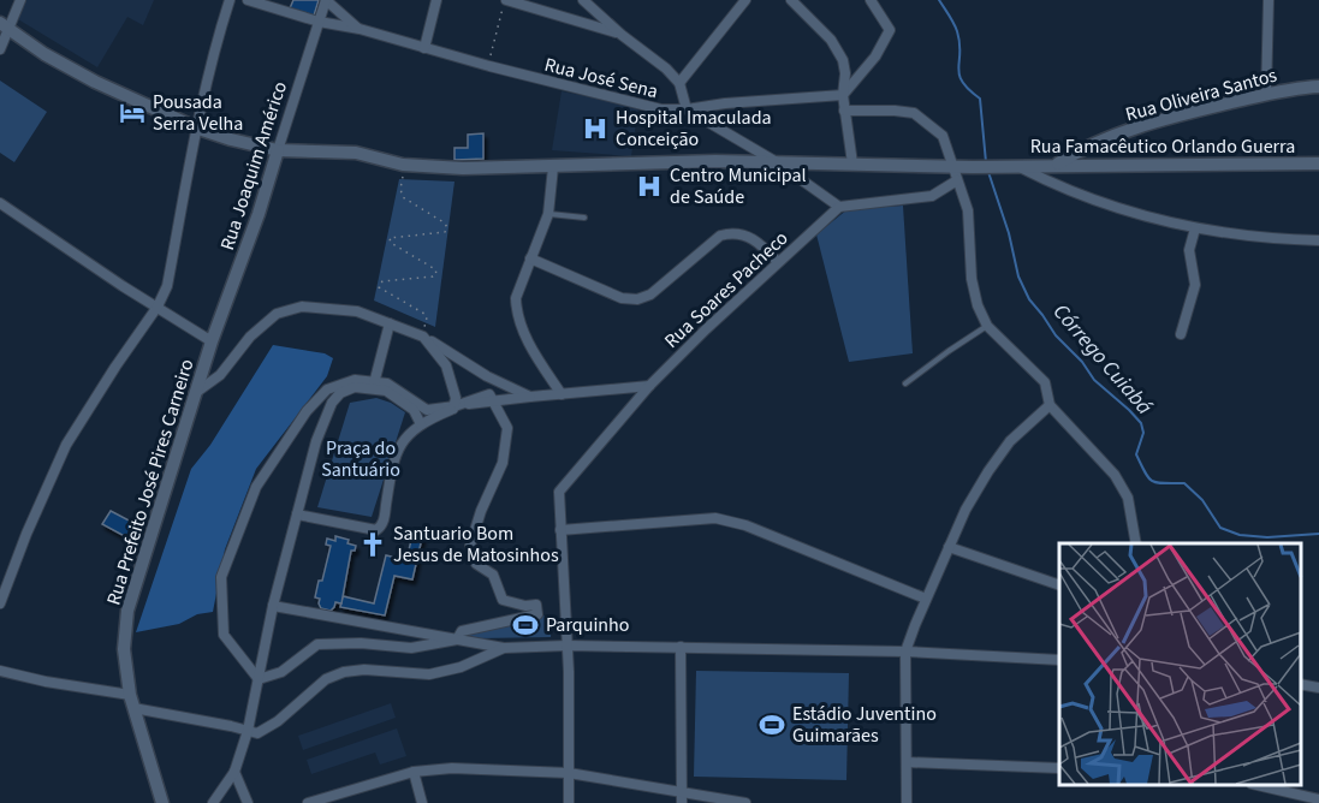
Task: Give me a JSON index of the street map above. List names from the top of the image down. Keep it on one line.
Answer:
{"streets":{"main road":["Rua Oliveira Santos","Rua Famacêutico Orlando Guerra","Rua Joaquim Américo","Rua Prefeito José Pires Carneiro"],"street":["Rua José Sena","Rua Soares Pacheco"]},"crossings":[["Rua José Sena","Rua Joaquim Américo"],["Rua Oliveira Santos","Rua Famacêutico Orlando Guerra"],["Rua Famacêutico Orlando Guerra","Rua Joaquim Américo"],["Rua Joaquim Américo","Rua Prefeito José Pires Carneiro"]],"water":["Córrego Cuiabá"],"parks":["Praça do Santuário"],"places":{"hotel":["Pousada Serra Velha"],"hospital":["Hospital Imaculada Conceição","Centro Municipal de Saúde"],"church":["Santuario Bom Jesus de Matosinhos"],"sports":["Parquinho","Estádio Juventino Guimarães"]}}
